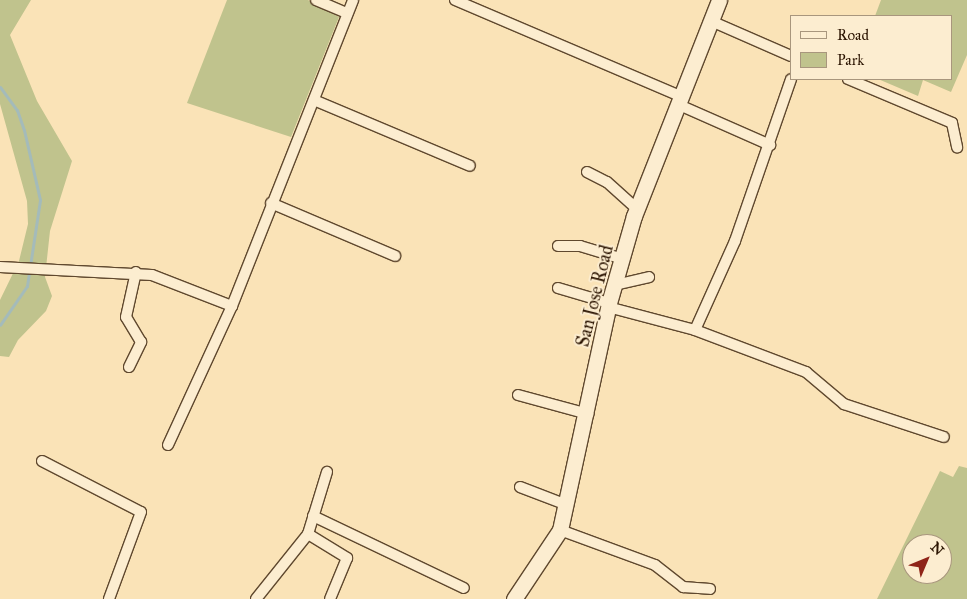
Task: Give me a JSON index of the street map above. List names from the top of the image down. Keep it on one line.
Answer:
{"streets":{"street":["San Jose Road"]},"legend":["Road","Park"],"north":"top right"}
